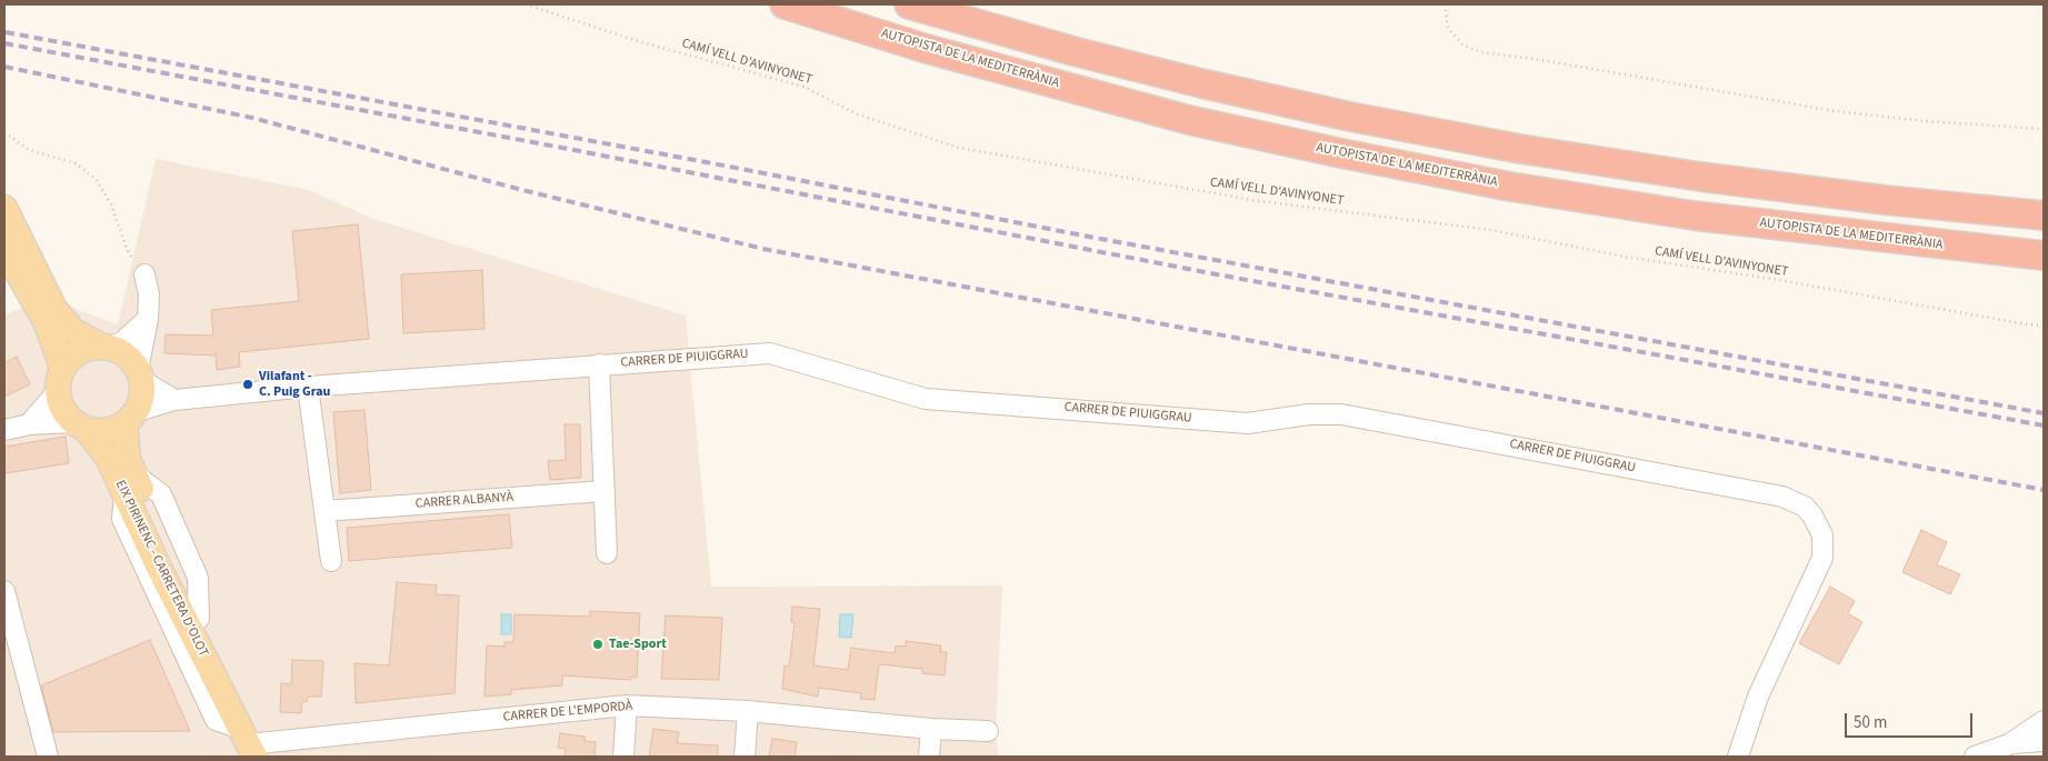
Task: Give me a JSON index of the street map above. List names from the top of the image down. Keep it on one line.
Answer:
{"streets":{"highway":["AUTOPISTA DE LA MEDITERRÀNIA"],"main road":["EIX PIRINENC - CARRETERA D'OLOT"],"street":["CARRER DE PIUIGGRAU","CARRER ALBANYÀ","CARRER DE L'EMPORDÀ"],"path":["CAMÍ VELL D'AVINYONET"]},"crossings":[["CARRER DE PIUIGGRAU","EIX PIRINENC - CARRETERA D'OLOT"],["EIX PIRINENC - CARRETERA D'OLOT","CARRER DE L'EMPORDÀ"]],"places":["Vilafant - C. Puig Grau","Tae-Sport"],"scale_bar":"50 m"}
